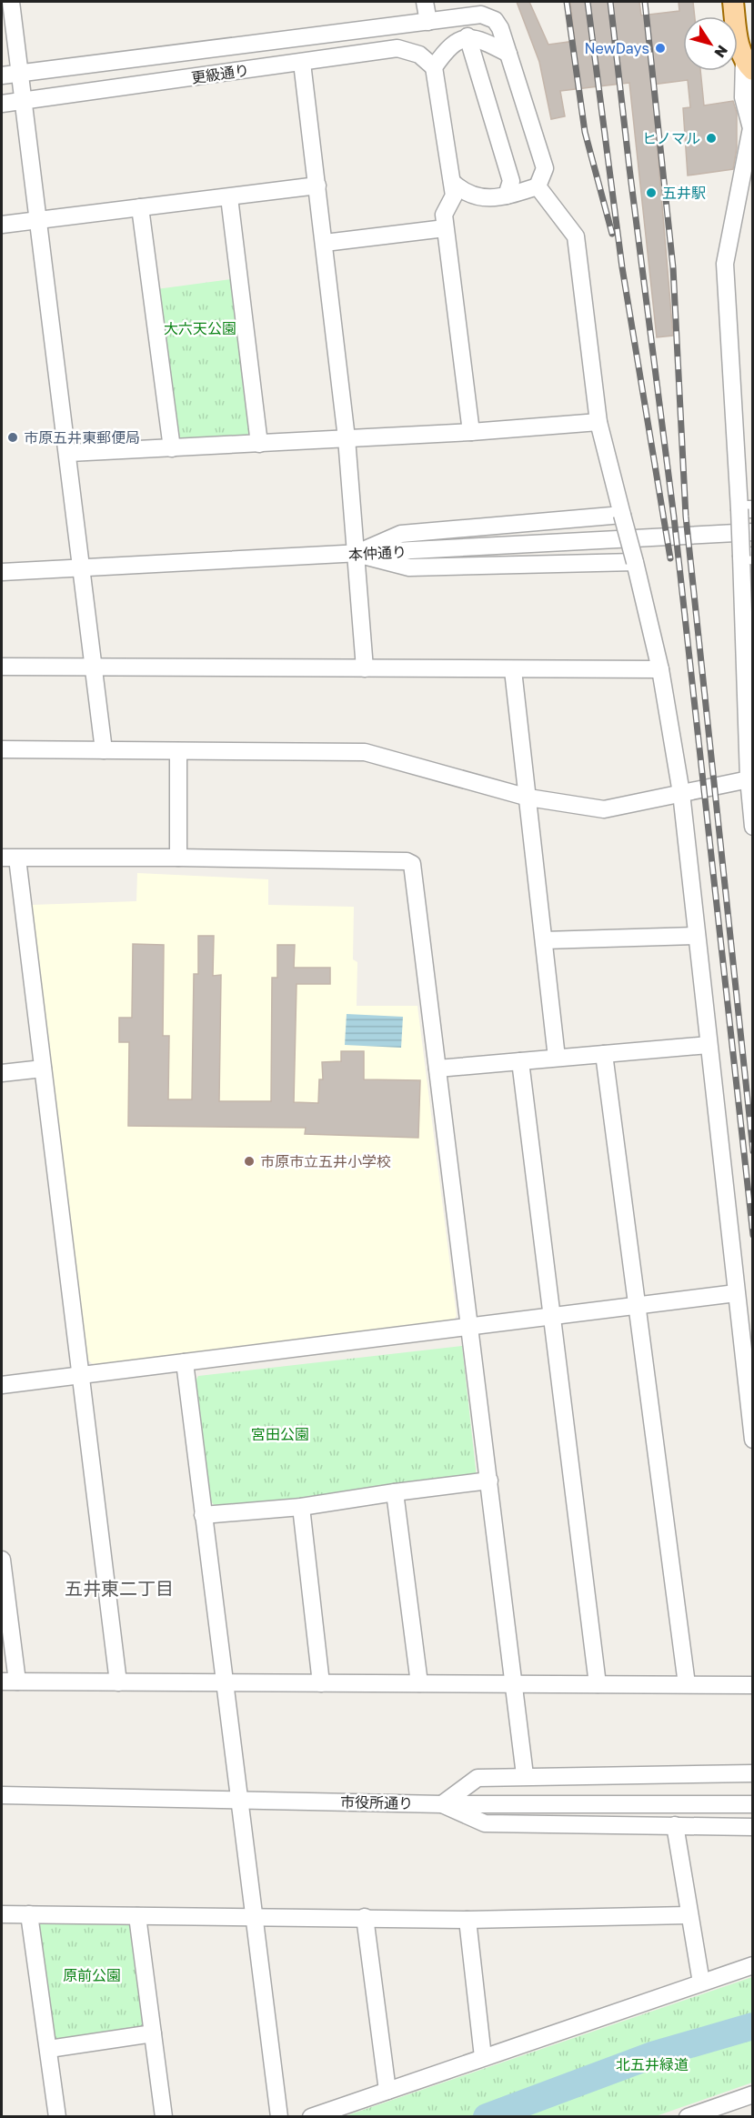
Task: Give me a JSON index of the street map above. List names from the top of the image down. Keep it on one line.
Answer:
{"streets":{"street":["更級通り","本仲通り","市役所通り"]},"districts":["五井東二丁目"],"parks":["大六天公園","宮田公園","原前公園","北五井緑道"],"places":["NewDays","ヒノマル","五井駅","市原五井東郵便局","市原市立五井小学校"],"north":"bottom right"}
